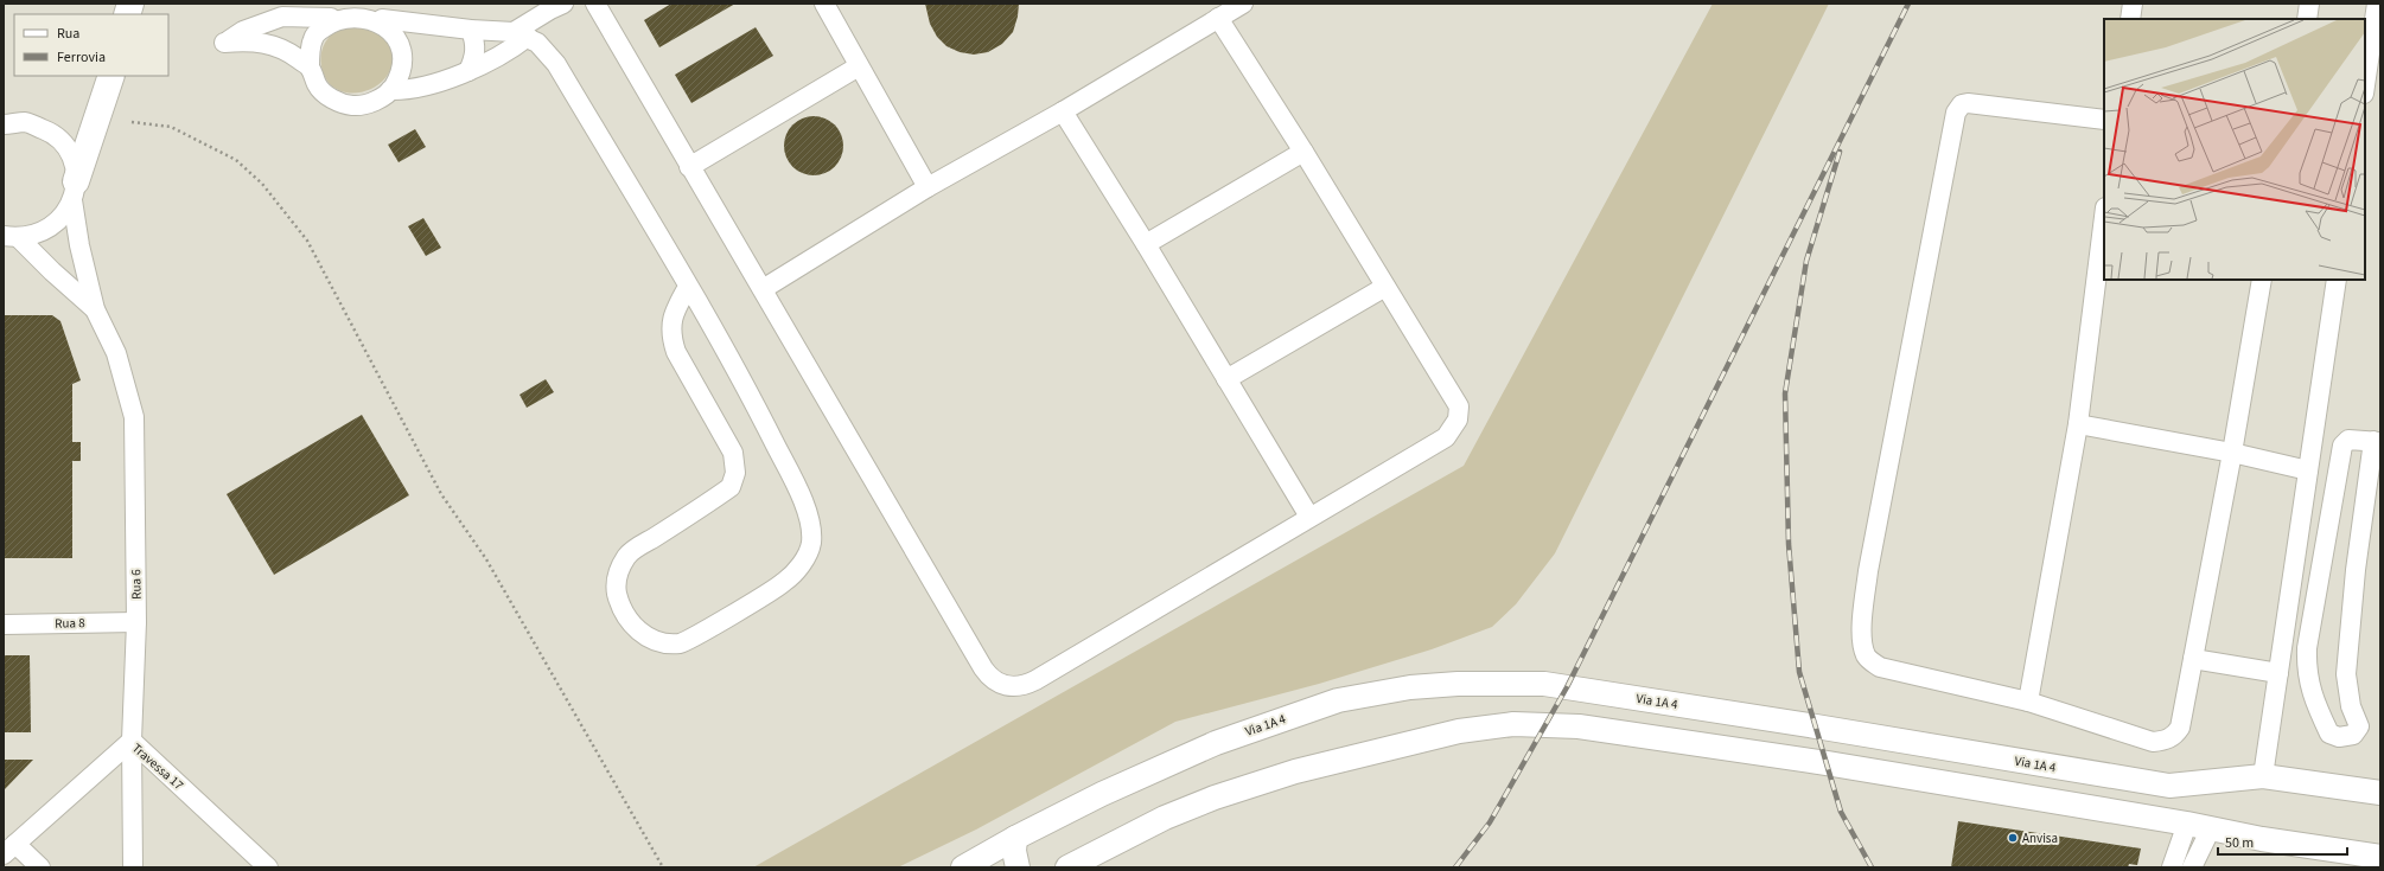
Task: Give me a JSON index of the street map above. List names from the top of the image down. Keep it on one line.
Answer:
{"streets":{"main road":["Via 1A 4"],"street":["Rua 6","Rua 8","Travessa 17"]},"crossings":[["Rua 6","Rua 8"],["Rua 6","Travessa 17"]],"places":["Anvisa"],"legend":["Rua","Ferrovia"],"scale_bar":"50 m"}
